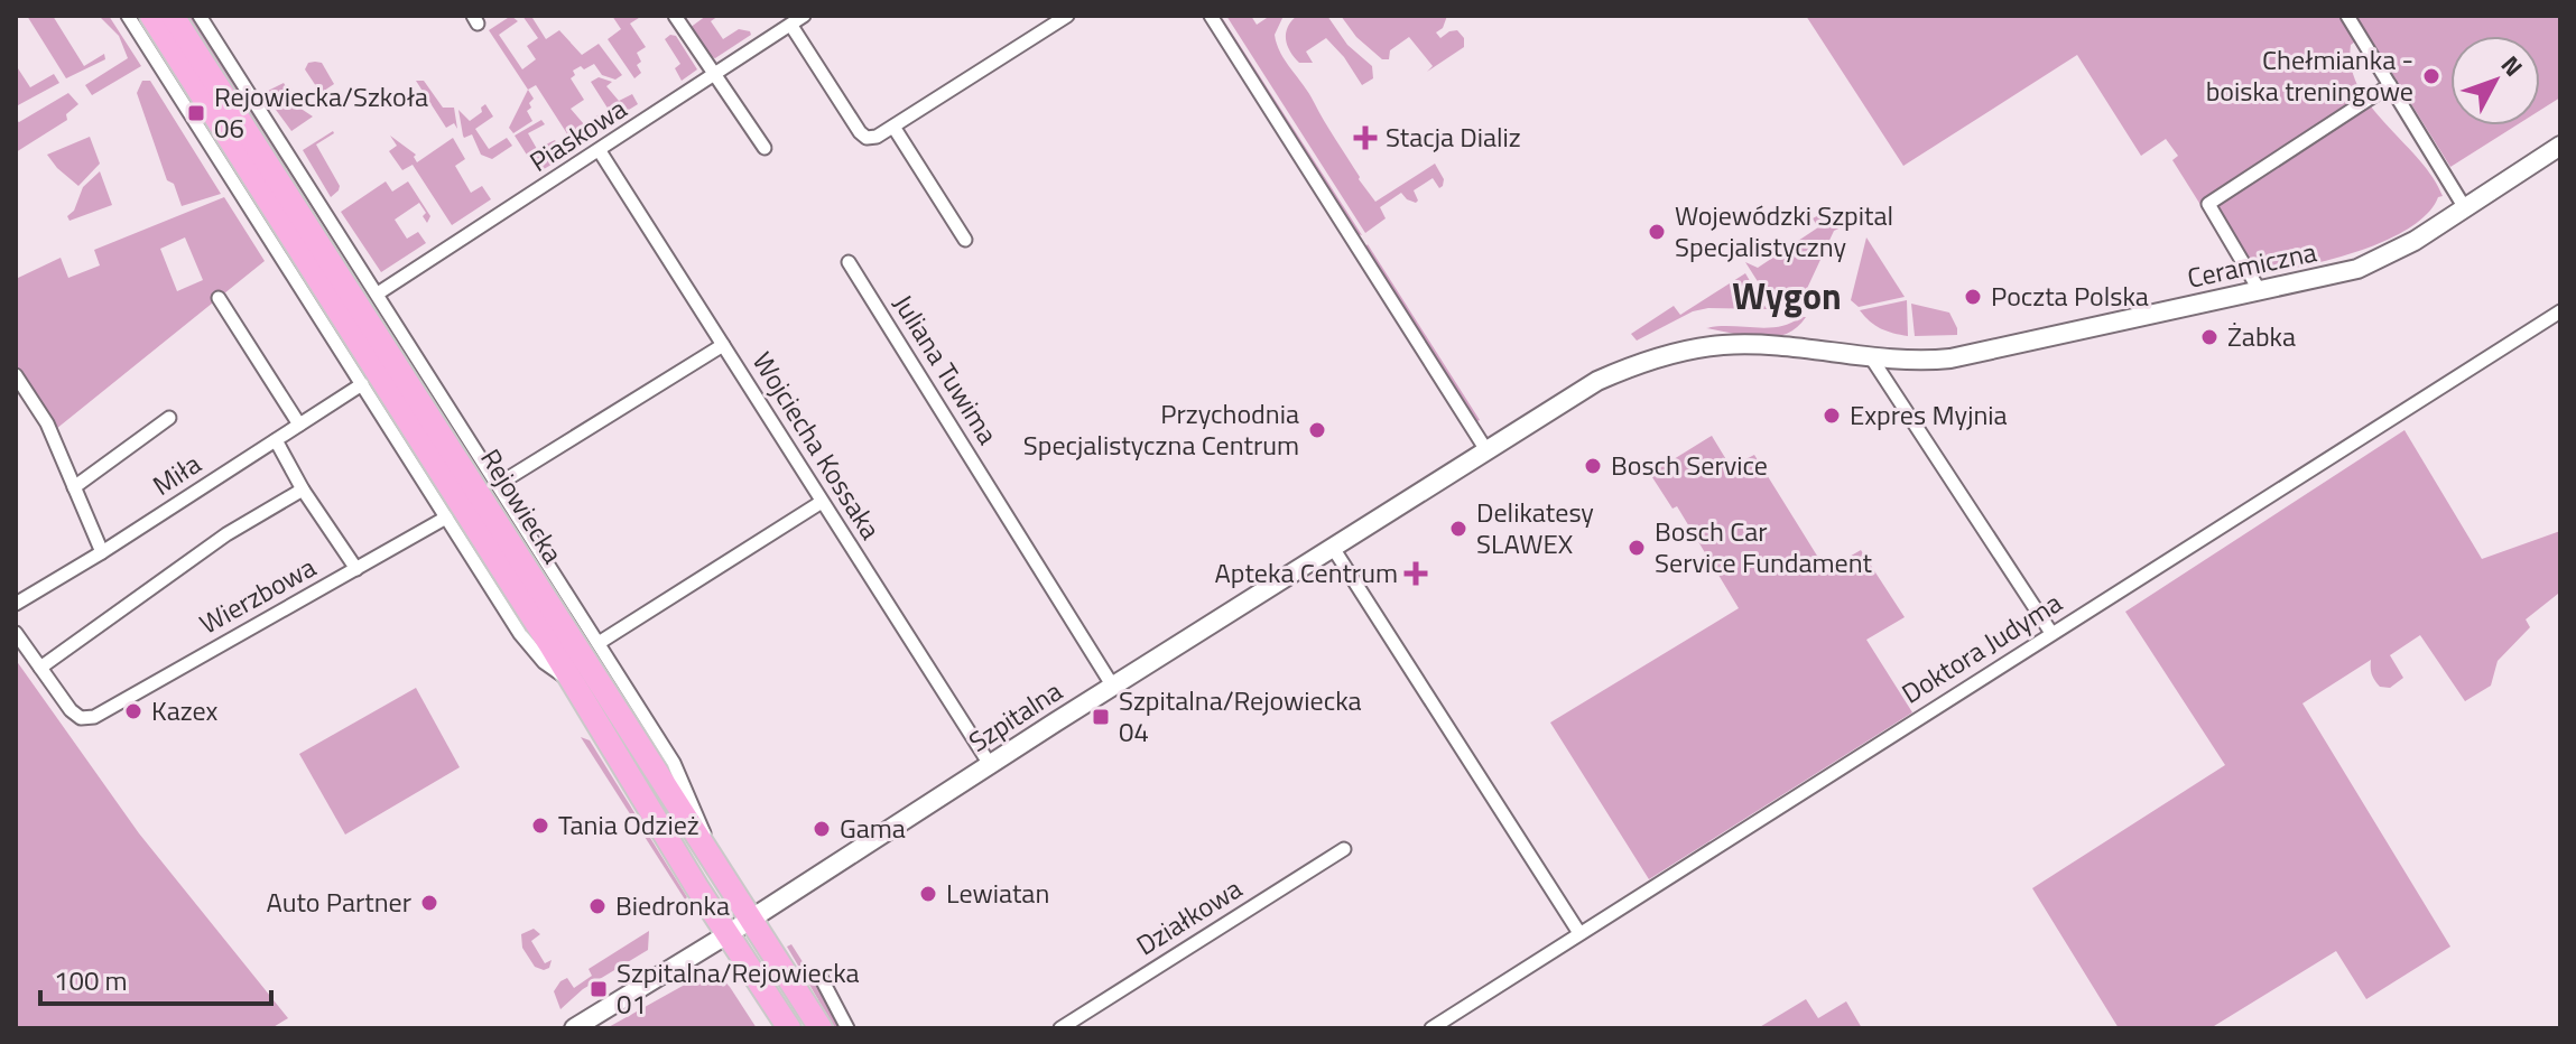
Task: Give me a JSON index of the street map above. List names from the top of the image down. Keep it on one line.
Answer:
{"streets":{"highway":["Rejowiecka"],"street":["Piaskowa","Ceramiczna","Juliana Tuwima","Wojciecha Kossaka","Miła","Wierzbowa","Doktora Judyma","Szpitalna","Działkowa"]},"crossings":[["Piaskowa","Wojciecha Kossaka"],["Ceramiczna","Szpitalna"],["Juliana Tuwima","Szpitalna"],["Wojciecha Kossaka","Szpitalna"],["Miła","Rejowiecka"],["Rejowiecka","Wierzbowa"],["Rejowiecka","Szpitalna"]],"districts":["Wygon"],"places":{"other":["Chełmianka - boiska treningowe","Wojewódzki Szpital Specjalistyczny","Poczta Polska","Żabka","Expres Myjnia","Przychodnia Specjalistyczna Centrum","Bosch Service","Delikatesy SLAWEX","Bosch Car Service Fundament","Kazex","Tania Odzież","Gama","Lewiatan","Auto Partner","Biedronka"],"transit":["Rejowiecka/Szkoła 06","Szpitalna/Rejowiecka 04","Szpitalna/Rejowiecka 01"],"health":["Stacja Dializ","Apteka Centrum"]},"scale_bar":"100 m","north":"top right"}
